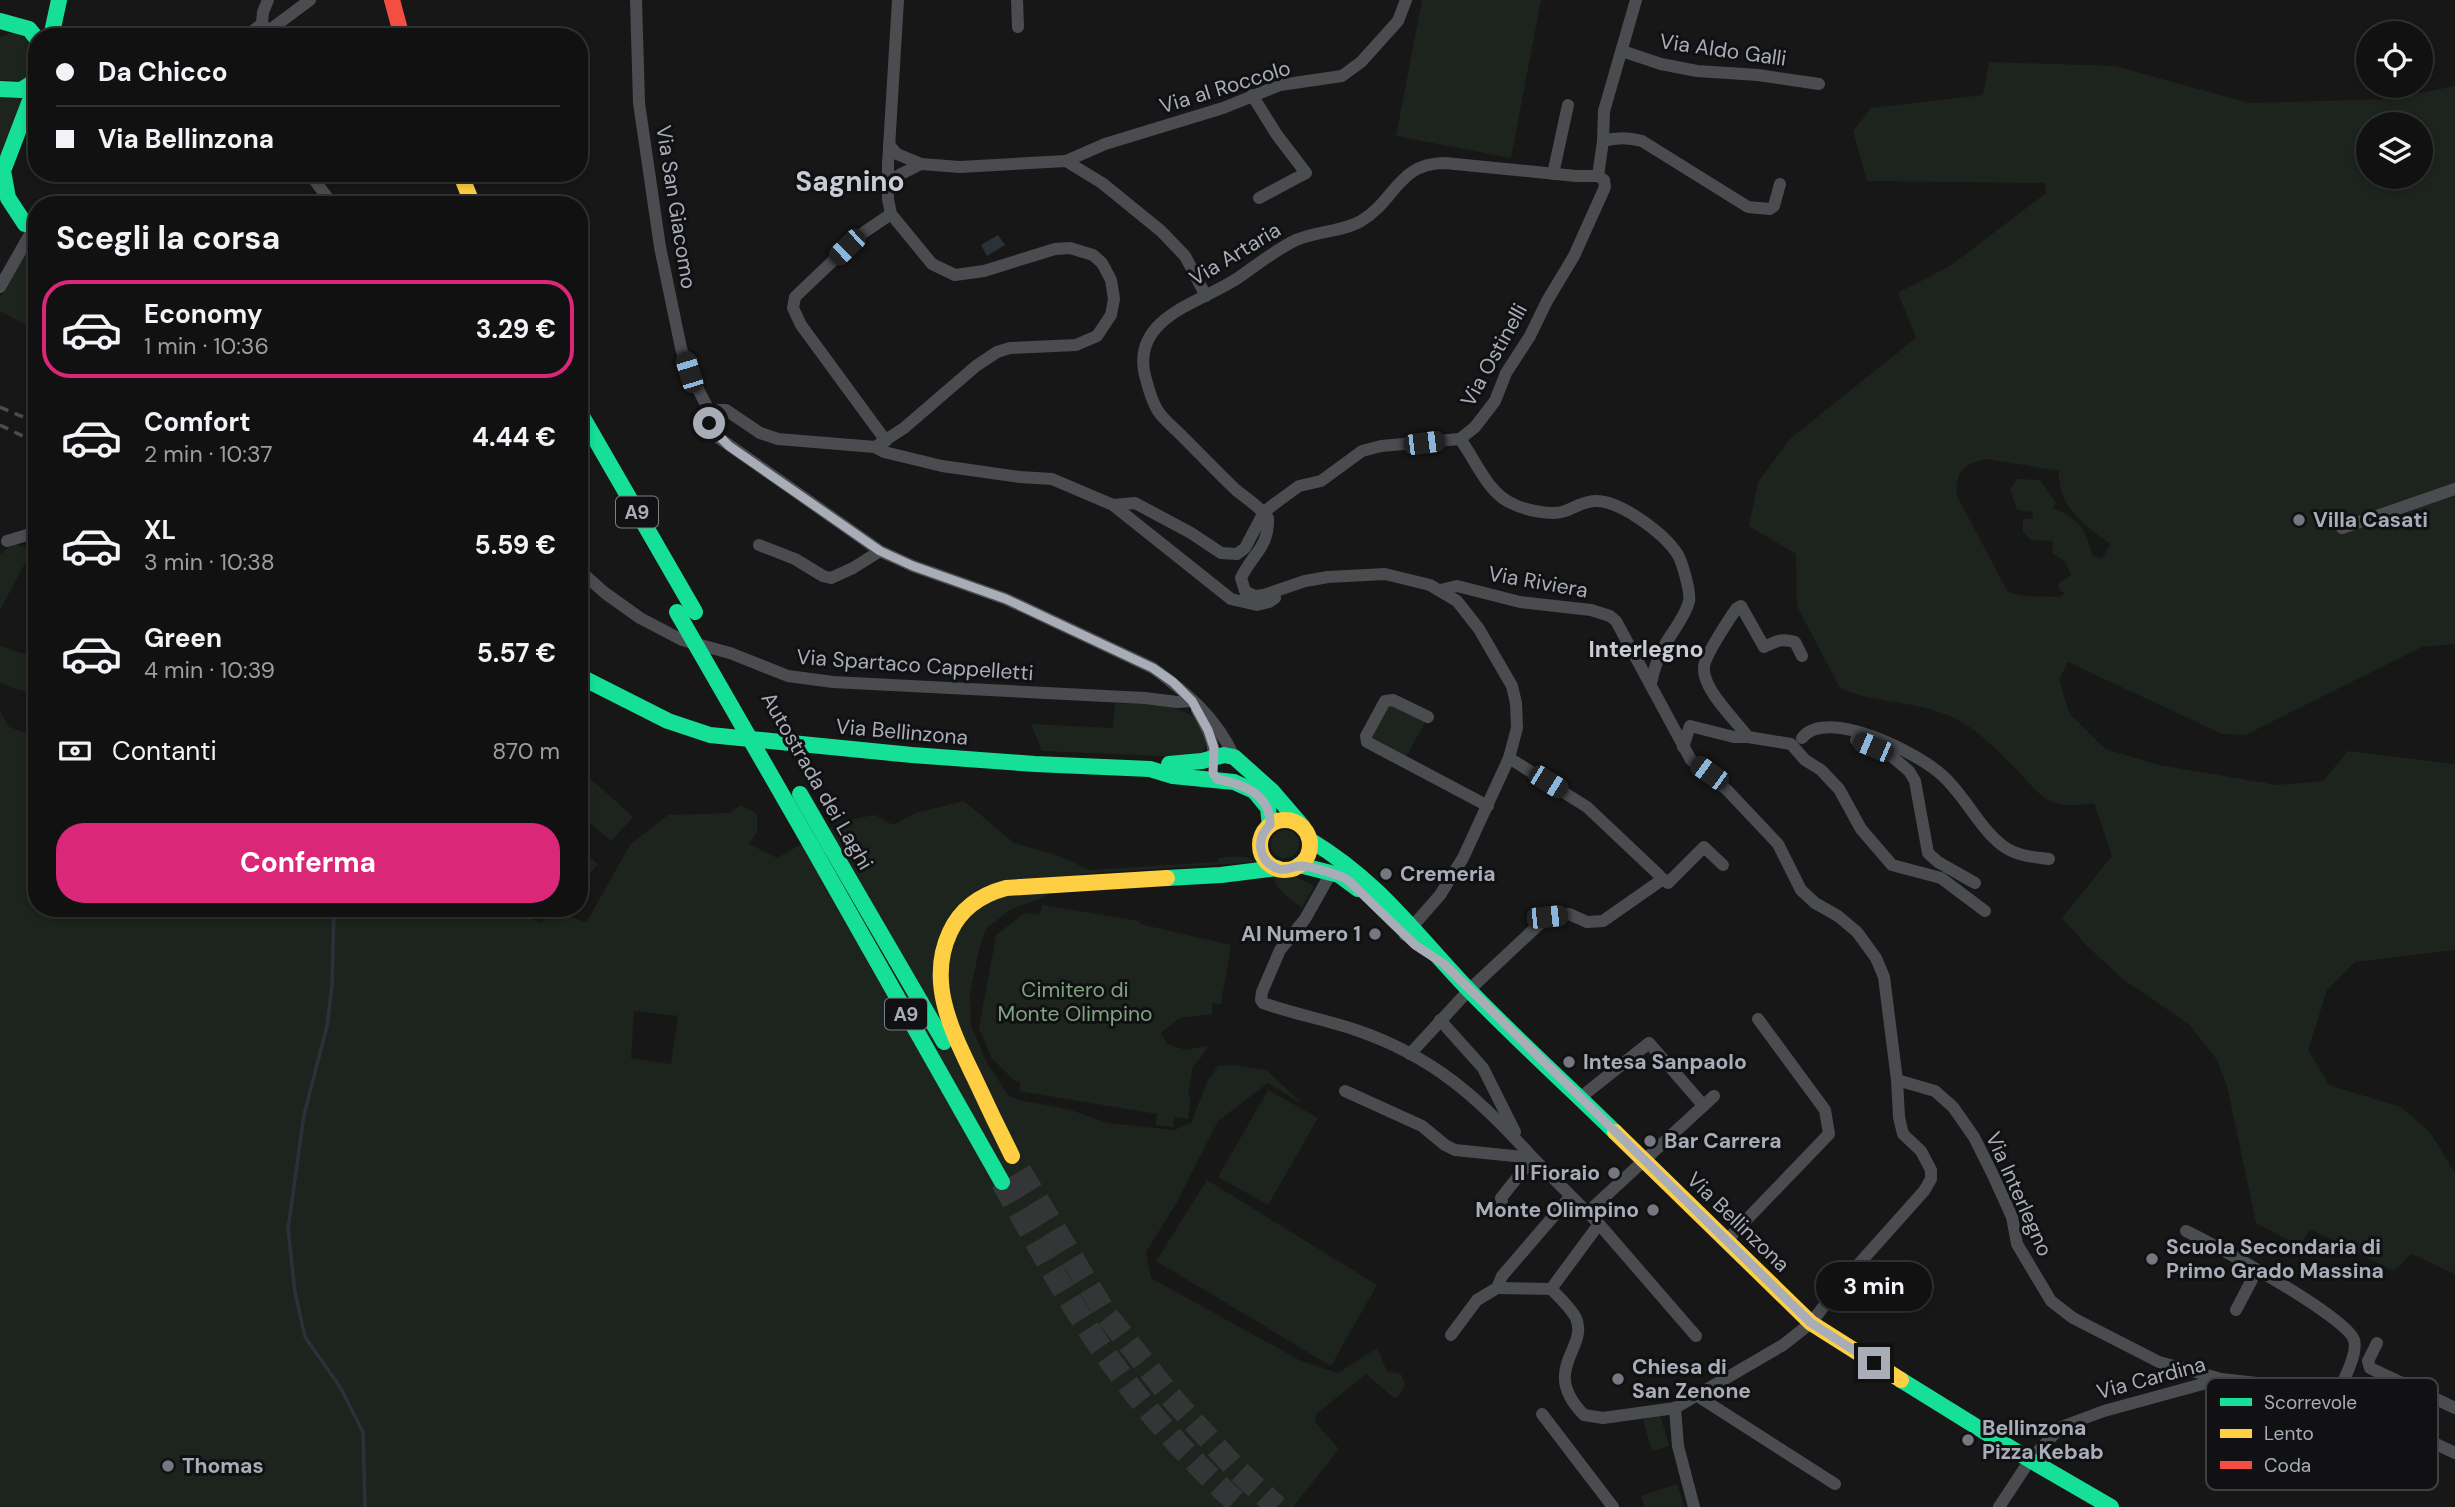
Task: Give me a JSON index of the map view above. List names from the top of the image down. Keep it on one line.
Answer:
{"streets":{"main road":["A9","Via Bellinzona","Autostrada dei Laghi"],"street":["Via Aldo Galli","Via al Roccolo","Via San Giacomo","Via Artaria","Via Ostinelli","Via Riviera","Via Spartaco Cappelletti","Via Interlegno","Via Cardina"]},"crossings":[["Via Aldo Galli","Via Ostinelli"],["Via San Giacomo","Via Spartaco Cappelletti"],["Via San Giacomo","Via Bellinzona"],["Via Artaria","Via Ostinelli"],["Via Riviera","Via Interlegno"],["Via Bellinzona","Via Cardina"]],"districts":["Sagnino","Interlegno"],"parks":["Cimitero di Monte Olimpino"],"places":["Villa Casati","Cremeria","Al Numero 1","Intesa Sanpaolo","Bar Carrera","Il Fioraio","Monte Olimpino","Scuola Secondaria di Primo Grado Massina","Chiesa di San Zenone","Bellinzona Pizza Kebab","Thomas"],"legend":["Scorrevole","Lento","Coda"],"page":{"banner":["Da Chicco","Via Bellinzona"],"heading":"Scegli la corsa","list":[{"name":"Economy","note":"1 min · 10:36","value":"3.29 €"},{"name":"Comfort","note":"2 min · 10:37","value":"4.44 €"},{"name":"XL","note":"3 min · 10:38","value":"5.59 €"},{"name":"Green","note":"4 min · 10:39","value":"5.57 €"}],"pay":["Contanti","870 m"],"buttons":"Conferma","bubble":"3 min"}}
